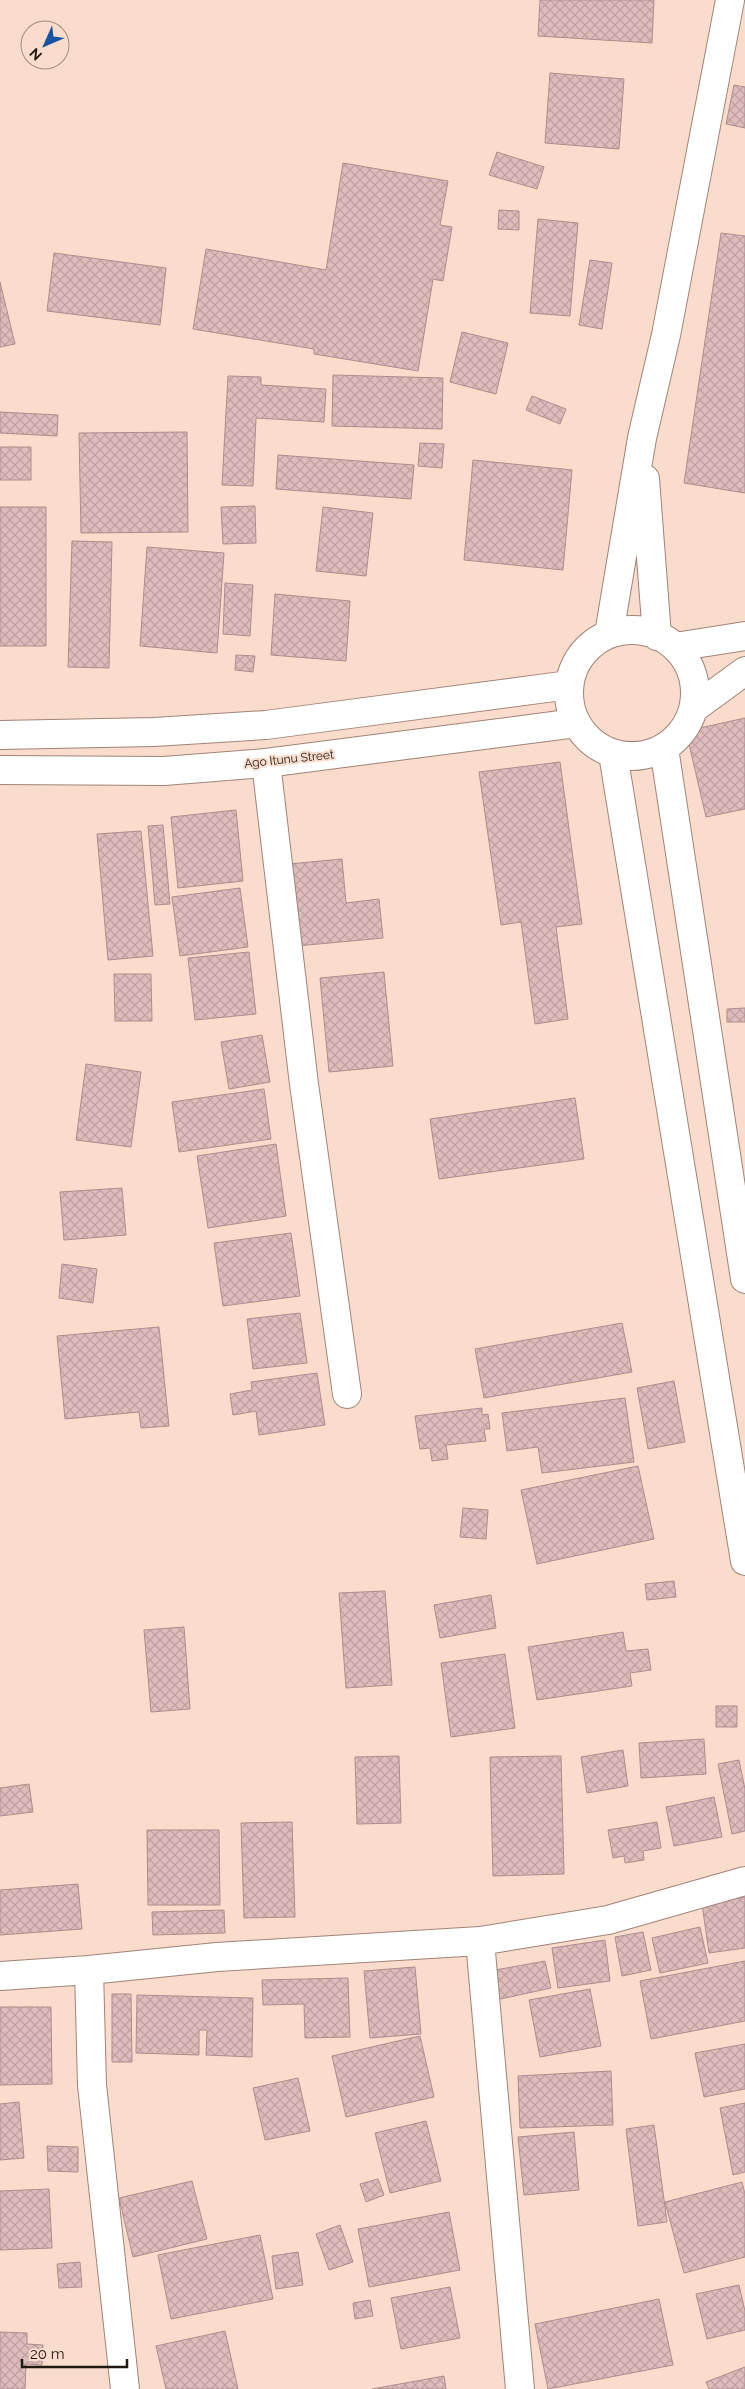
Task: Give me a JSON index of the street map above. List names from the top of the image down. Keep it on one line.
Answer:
{"streets":{"street":["Ago Itunu Street"]},"scale_bar":"20 m","north":"bottom left"}
